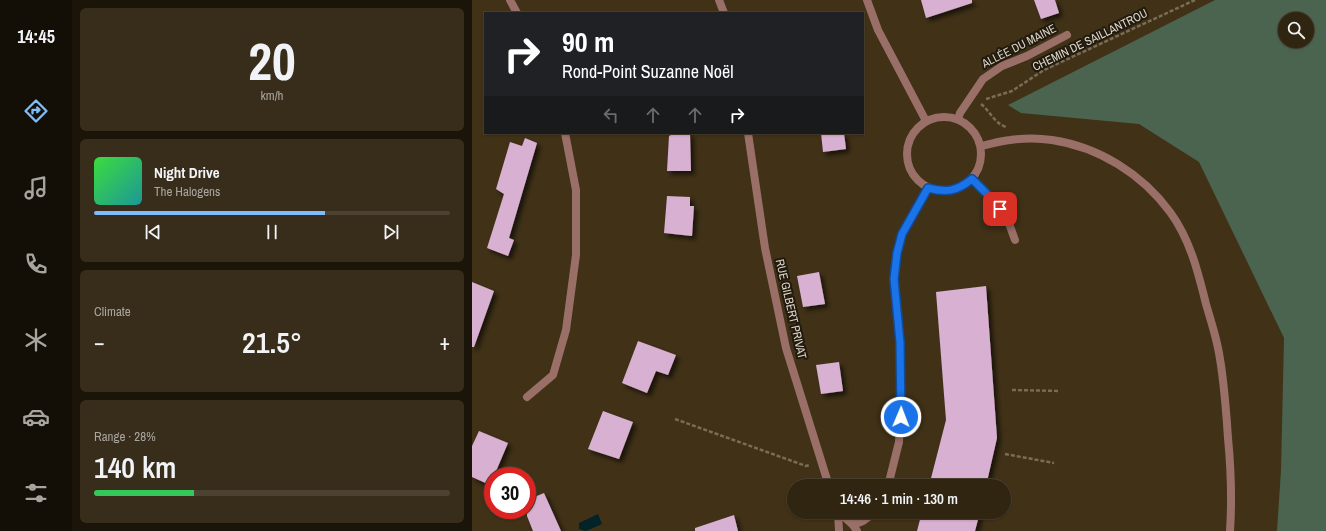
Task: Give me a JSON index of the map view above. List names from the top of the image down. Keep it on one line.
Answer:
{"streets":{"street":["ALLÉE DU MAINE","RUE GILBERT PRIVAT"],"path":["CHEMIN DE SAILLANTROU"]},"crossings":[["CHEMIN DE SAILLANTROU","ALLÉE DU MAINE"]],"page":{"tabs":"14:45","tile":[["20","km/h"],"Climate",["Range · 28%","140 km"]],"turn":["90 m","Rond-Point Suzanne Noël"],"song":["Night Drive","The Halogens"],"heat":["−","21.5°","+"],"limit":"30","trip":"14:46 · 1 min · 130 m"}}
